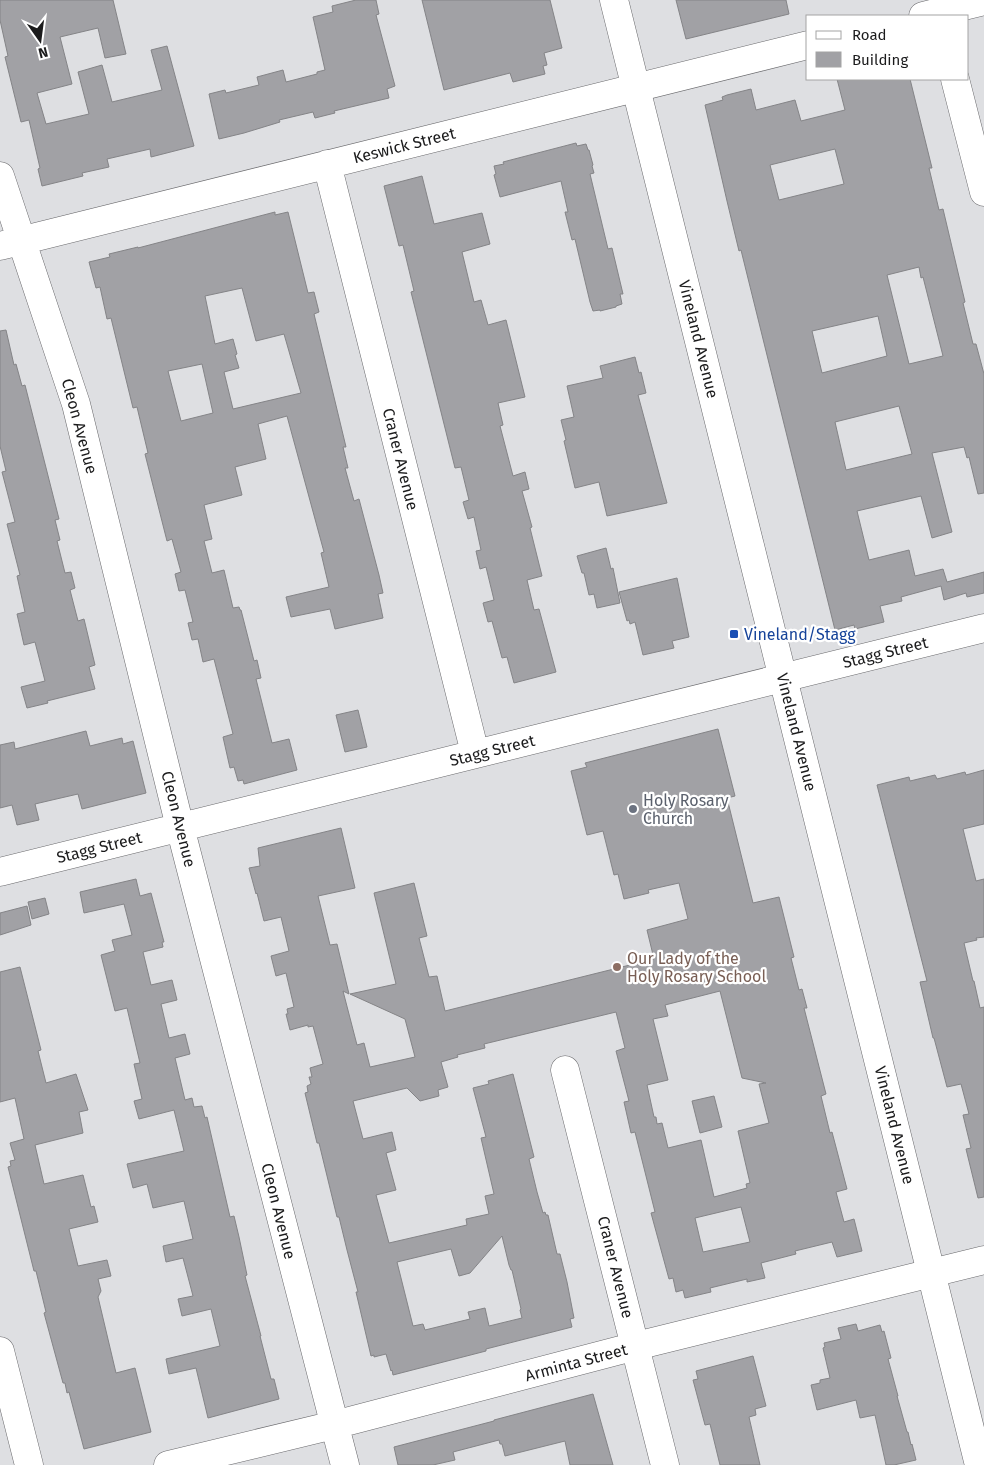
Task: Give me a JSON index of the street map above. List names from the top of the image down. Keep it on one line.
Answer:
{"streets":{"street":["Keswick Street","Vineland Avenue","Cleon Avenue","Craner Avenue","Stagg Street","Arminta Street"]},"crossings":[["Keswick Street","Vineland Avenue"],["Keswick Street","Cleon Avenue"],["Keswick Street","Craner Avenue"],["Vineland Avenue","Stagg Street"],["Vineland Avenue","Arminta Street"],["Cleon Avenue","Stagg Street"],["Cleon Avenue","Arminta Street"],["Craner Avenue","Stagg Street"],["Craner Avenue","Arminta Street"]],"places":{"transit":["Vineland/Stagg"],"other":["Holy Rosary Church","Our Lady of the Holy Rosary School"]},"legend":["Road","Building"],"north":"bottom"}
